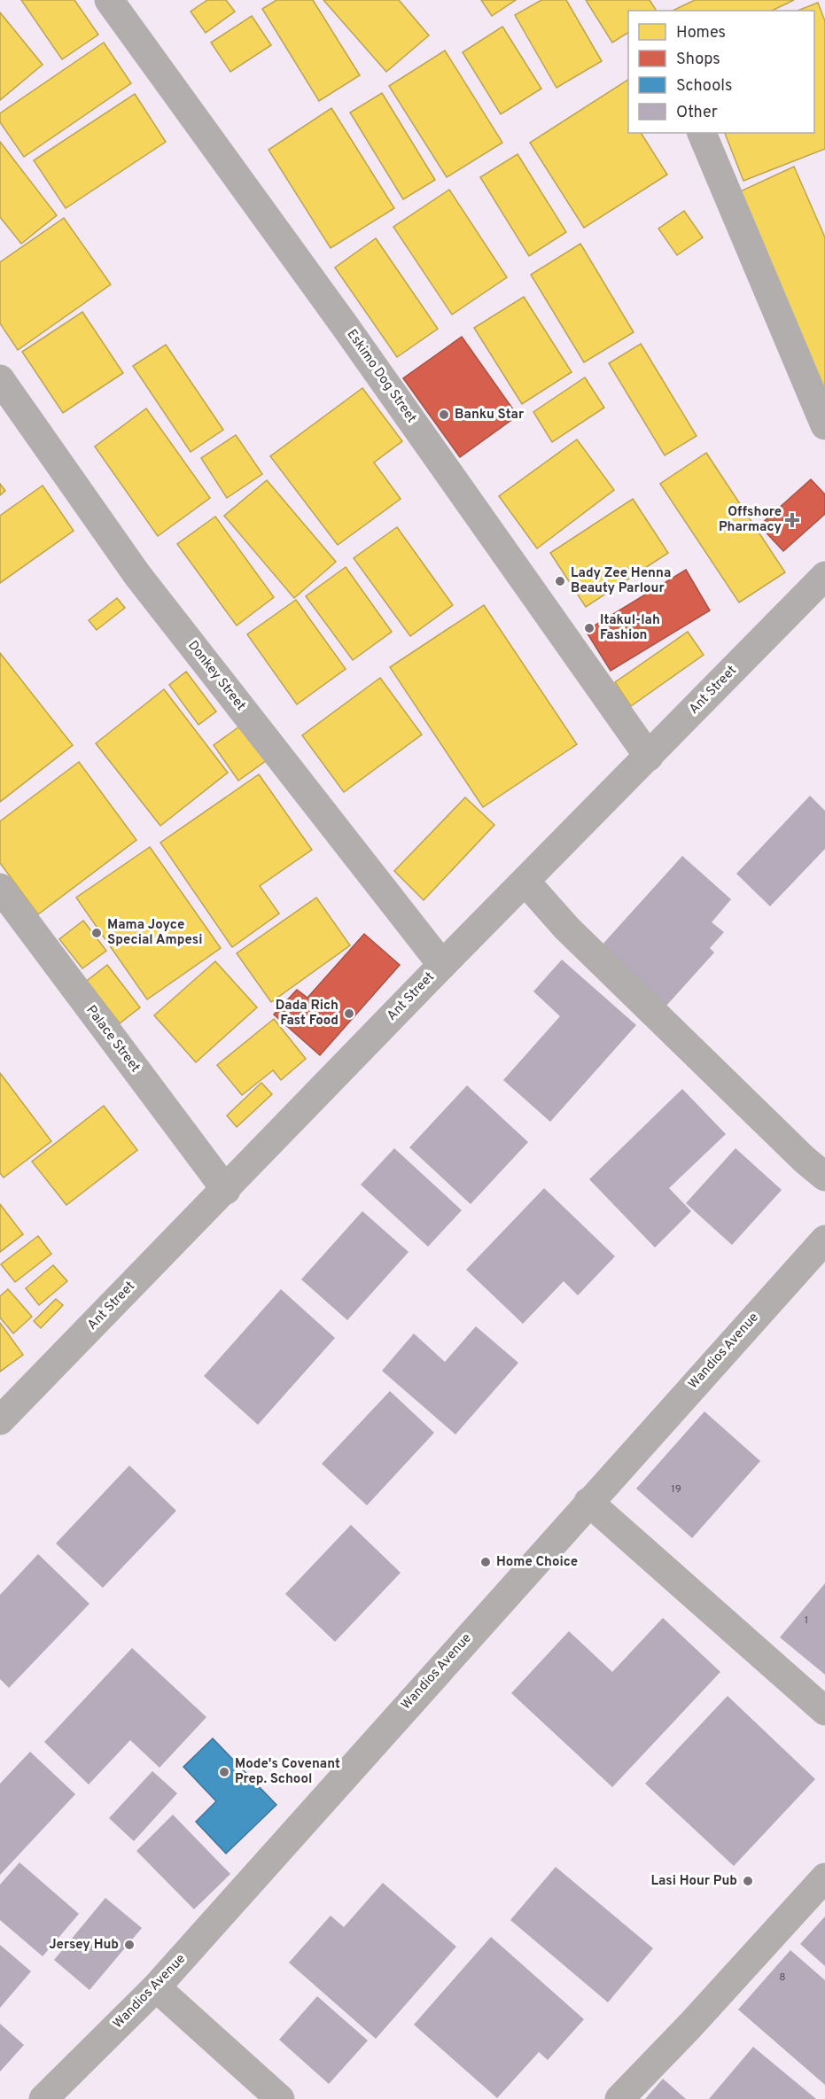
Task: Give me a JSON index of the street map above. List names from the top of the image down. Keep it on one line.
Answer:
{"streets":{"street":["Eskimo Dog Street","Donkey Street","Ant Street","Palace Street","Wandios Avenue"]},"crossings":[["Eskimo Dog Street","Ant Street"],["Donkey Street","Ant Street"],["Ant Street","Palace Street"]],"places":{"other":["Banku Star","Lady Zee Henna Beauty Parlour","Itakul-lah Fashion","Mama Joyce Special Ampesi","Dada Rich Fast Food","Home Choice","Mode's Covenant Prep. School","Lasi Hour Pub","Jersey Hub"],"health":["Offshore Pharmacy"]},"house_numbers":["19","1","8"],"legend":["Homes","Shops","Schools","Other"]}
